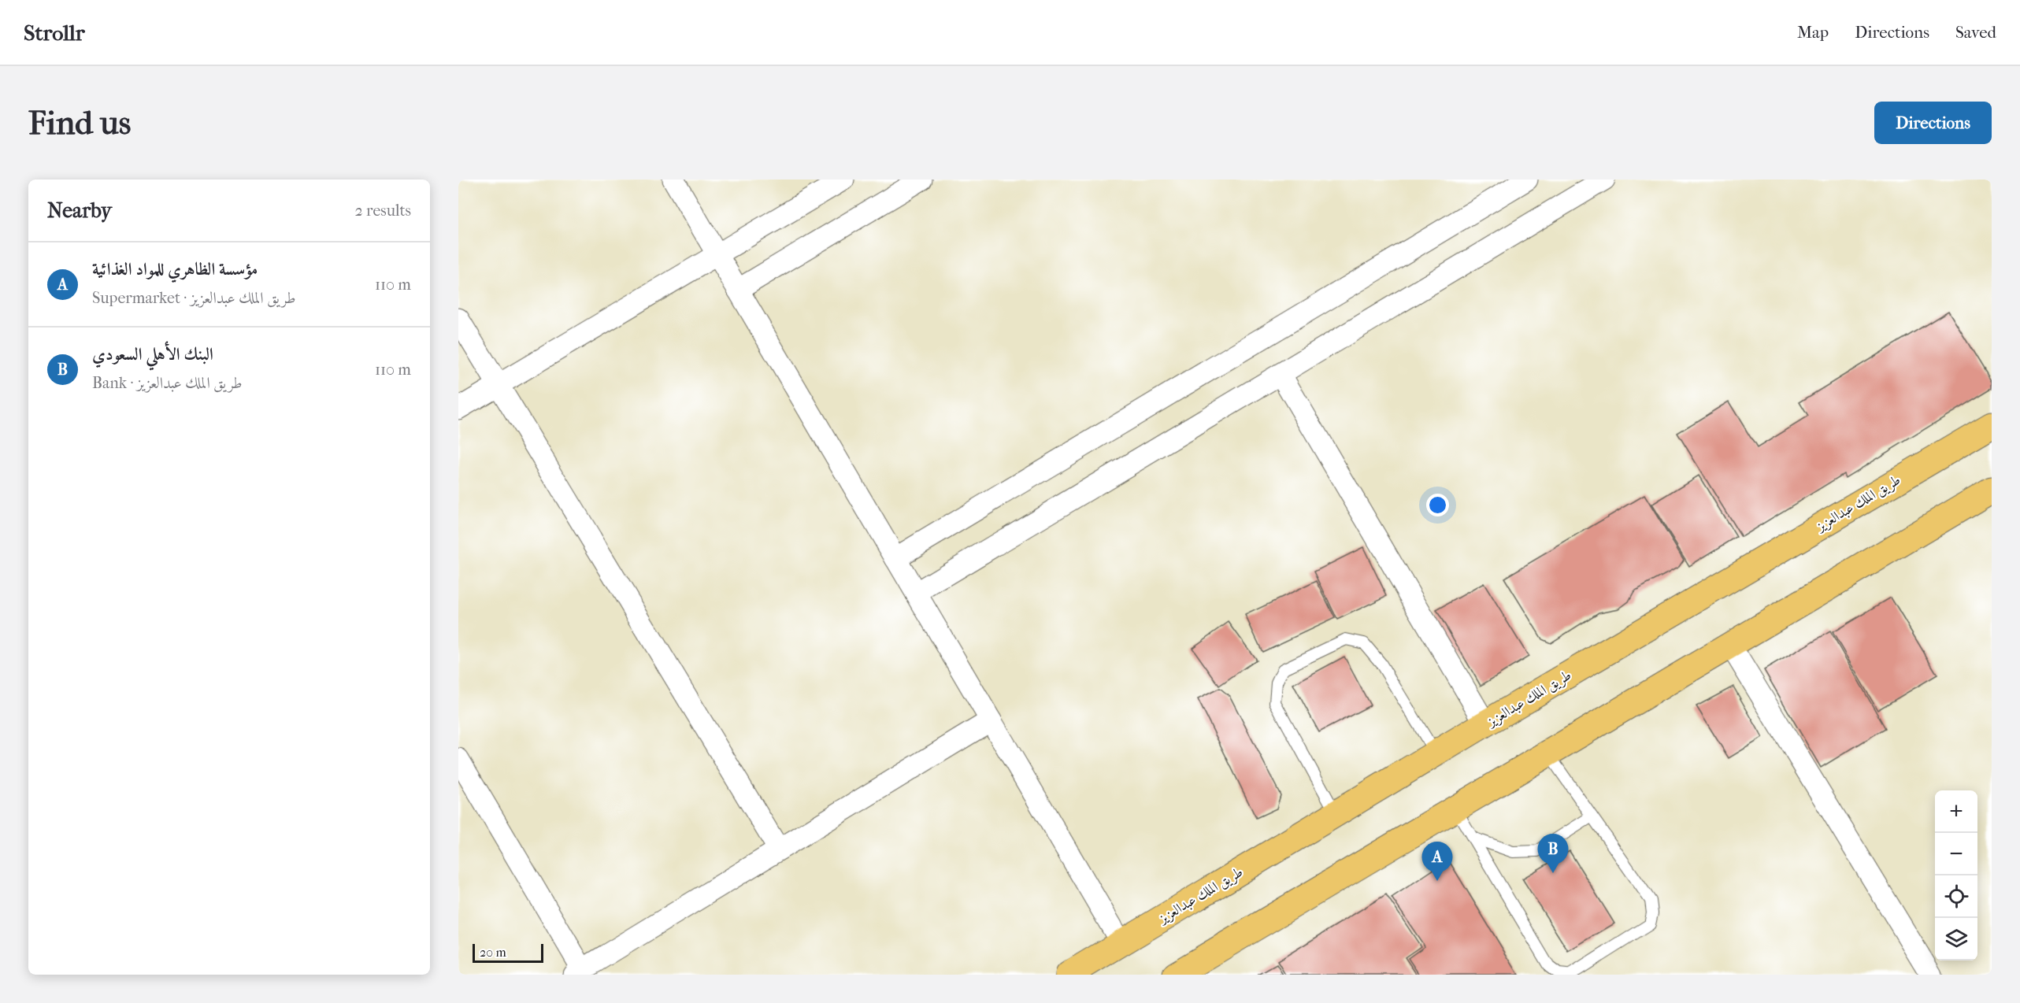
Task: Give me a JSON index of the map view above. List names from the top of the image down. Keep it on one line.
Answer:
{"streets":{"highway":["طريق الملك عبدالعزيز"]},"scale_bar":"20 m","page":{"header":"Strollr","nav":["Map","Directions","Saved"],"buttons":"Directions","title":"Find us","heading":["Nearby","2 results"],"list":[{"mark":"A","name":"مؤسسة الظاهري للمواد الغذائية","note":"Supermarket · طريق الملك عبدالعزيز","value":"110 m"},{"mark":"B","name":"البنك الأهلي السعودي","note":"Bank · طريق الملك عبدالعزيز","value":"110 m"}],"map_buttons":["+","−"],"pins":["B","A"],"scale":"20 m"}}
